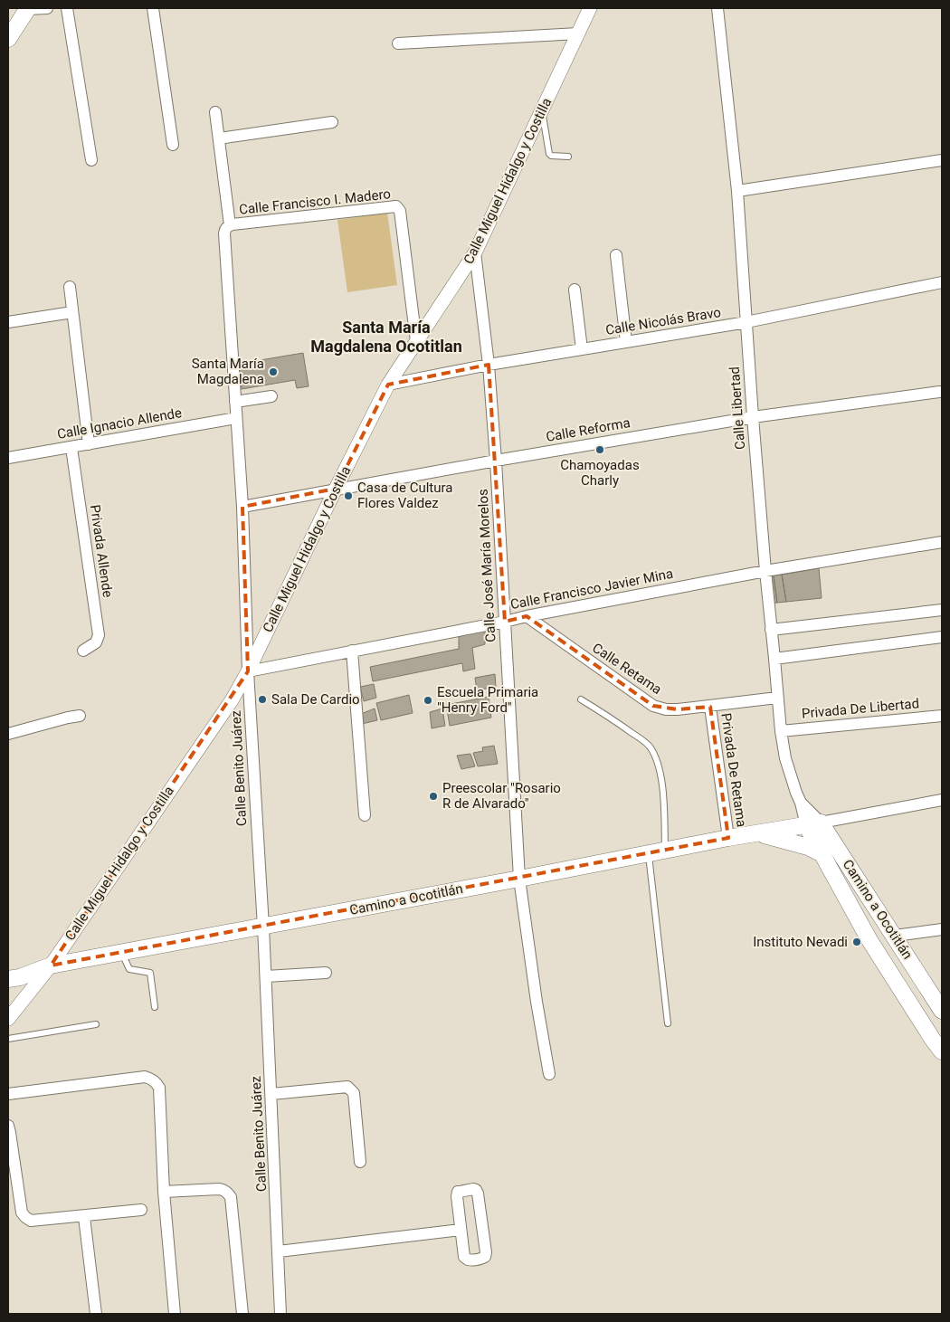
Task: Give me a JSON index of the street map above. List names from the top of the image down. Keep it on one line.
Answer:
{"streets":{"main road":["Camino a Ocotitlán"],"street":["Calle Miguel Hidalgo y Costilla","Calle Francisco I. Madero","Calle Nicolás Bravo","Calle Libertad","Calle Ignacio Allende","Calle Reforma","Privada Allende","Calle José María Morelos","Calle Francisco Javier Mina","Calle Retama","Privada De Libertad","Calle Benito Juárez","Privada De Retama"]},"crossings":[["Calle Miguel Hidalgo y Costilla","Calle Francisco I. Madero"],["Calle Miguel Hidalgo y Costilla","Calle Nicolás Bravo"],["Calle Miguel Hidalgo y Costilla","Calle Reforma"],["Calle Miguel Hidalgo y Costilla","Calle José María Morelos"],["Calle Miguel Hidalgo y Costilla","Calle Francisco Javier Mina"],["Calle Miguel Hidalgo y Costilla","Calle Benito Juárez"],["Calle Miguel Hidalgo y Costilla","Camino a Ocotitlán"],["Calle Francisco I. Madero","Calle Benito Juárez"],["Calle Nicolás Bravo","Calle Libertad"],["Calle Nicolás Bravo","Calle José María Morelos"],["Calle Libertad","Calle Reforma"],["Calle Libertad","Calle Francisco Javier Mina"],["Calle Libertad","Calle Retama"],["Calle Libertad","Privada De Libertad"],["Calle Libertad","Camino a Ocotitlán"],["Calle Ignacio Allende","Privada Allende"],["Calle Ignacio Allende","Calle Benito Juárez"],["Calle Reforma","Calle José María Morelos"],["Calle Reforma","Calle Benito Juárez"],["Calle José María Morelos","Calle Francisco Javier Mina"],["Calle José María Morelos","Camino a Ocotitlán"],["Calle Francisco Javier Mina","Calle Retama"],["Calle Francisco Javier Mina","Calle Benito Juárez"],["Calle Retama","Privada De Retama"],["Calle Benito Juárez","Camino a Ocotitlán"],["Privada De Retama","Camino a Ocotitlán"]],"districts":["Santa María Magdalena Ocotitlan"],"places":["Santa María Magdalena","Chamoyadas Charly","Casa de Cultura Flores Valdez","Sala De Cardio","Escuela Primaria \"Henry Ford\"","Preescolar \"Rosario R de Alvarado\"","Instituto Nevadi"]}
